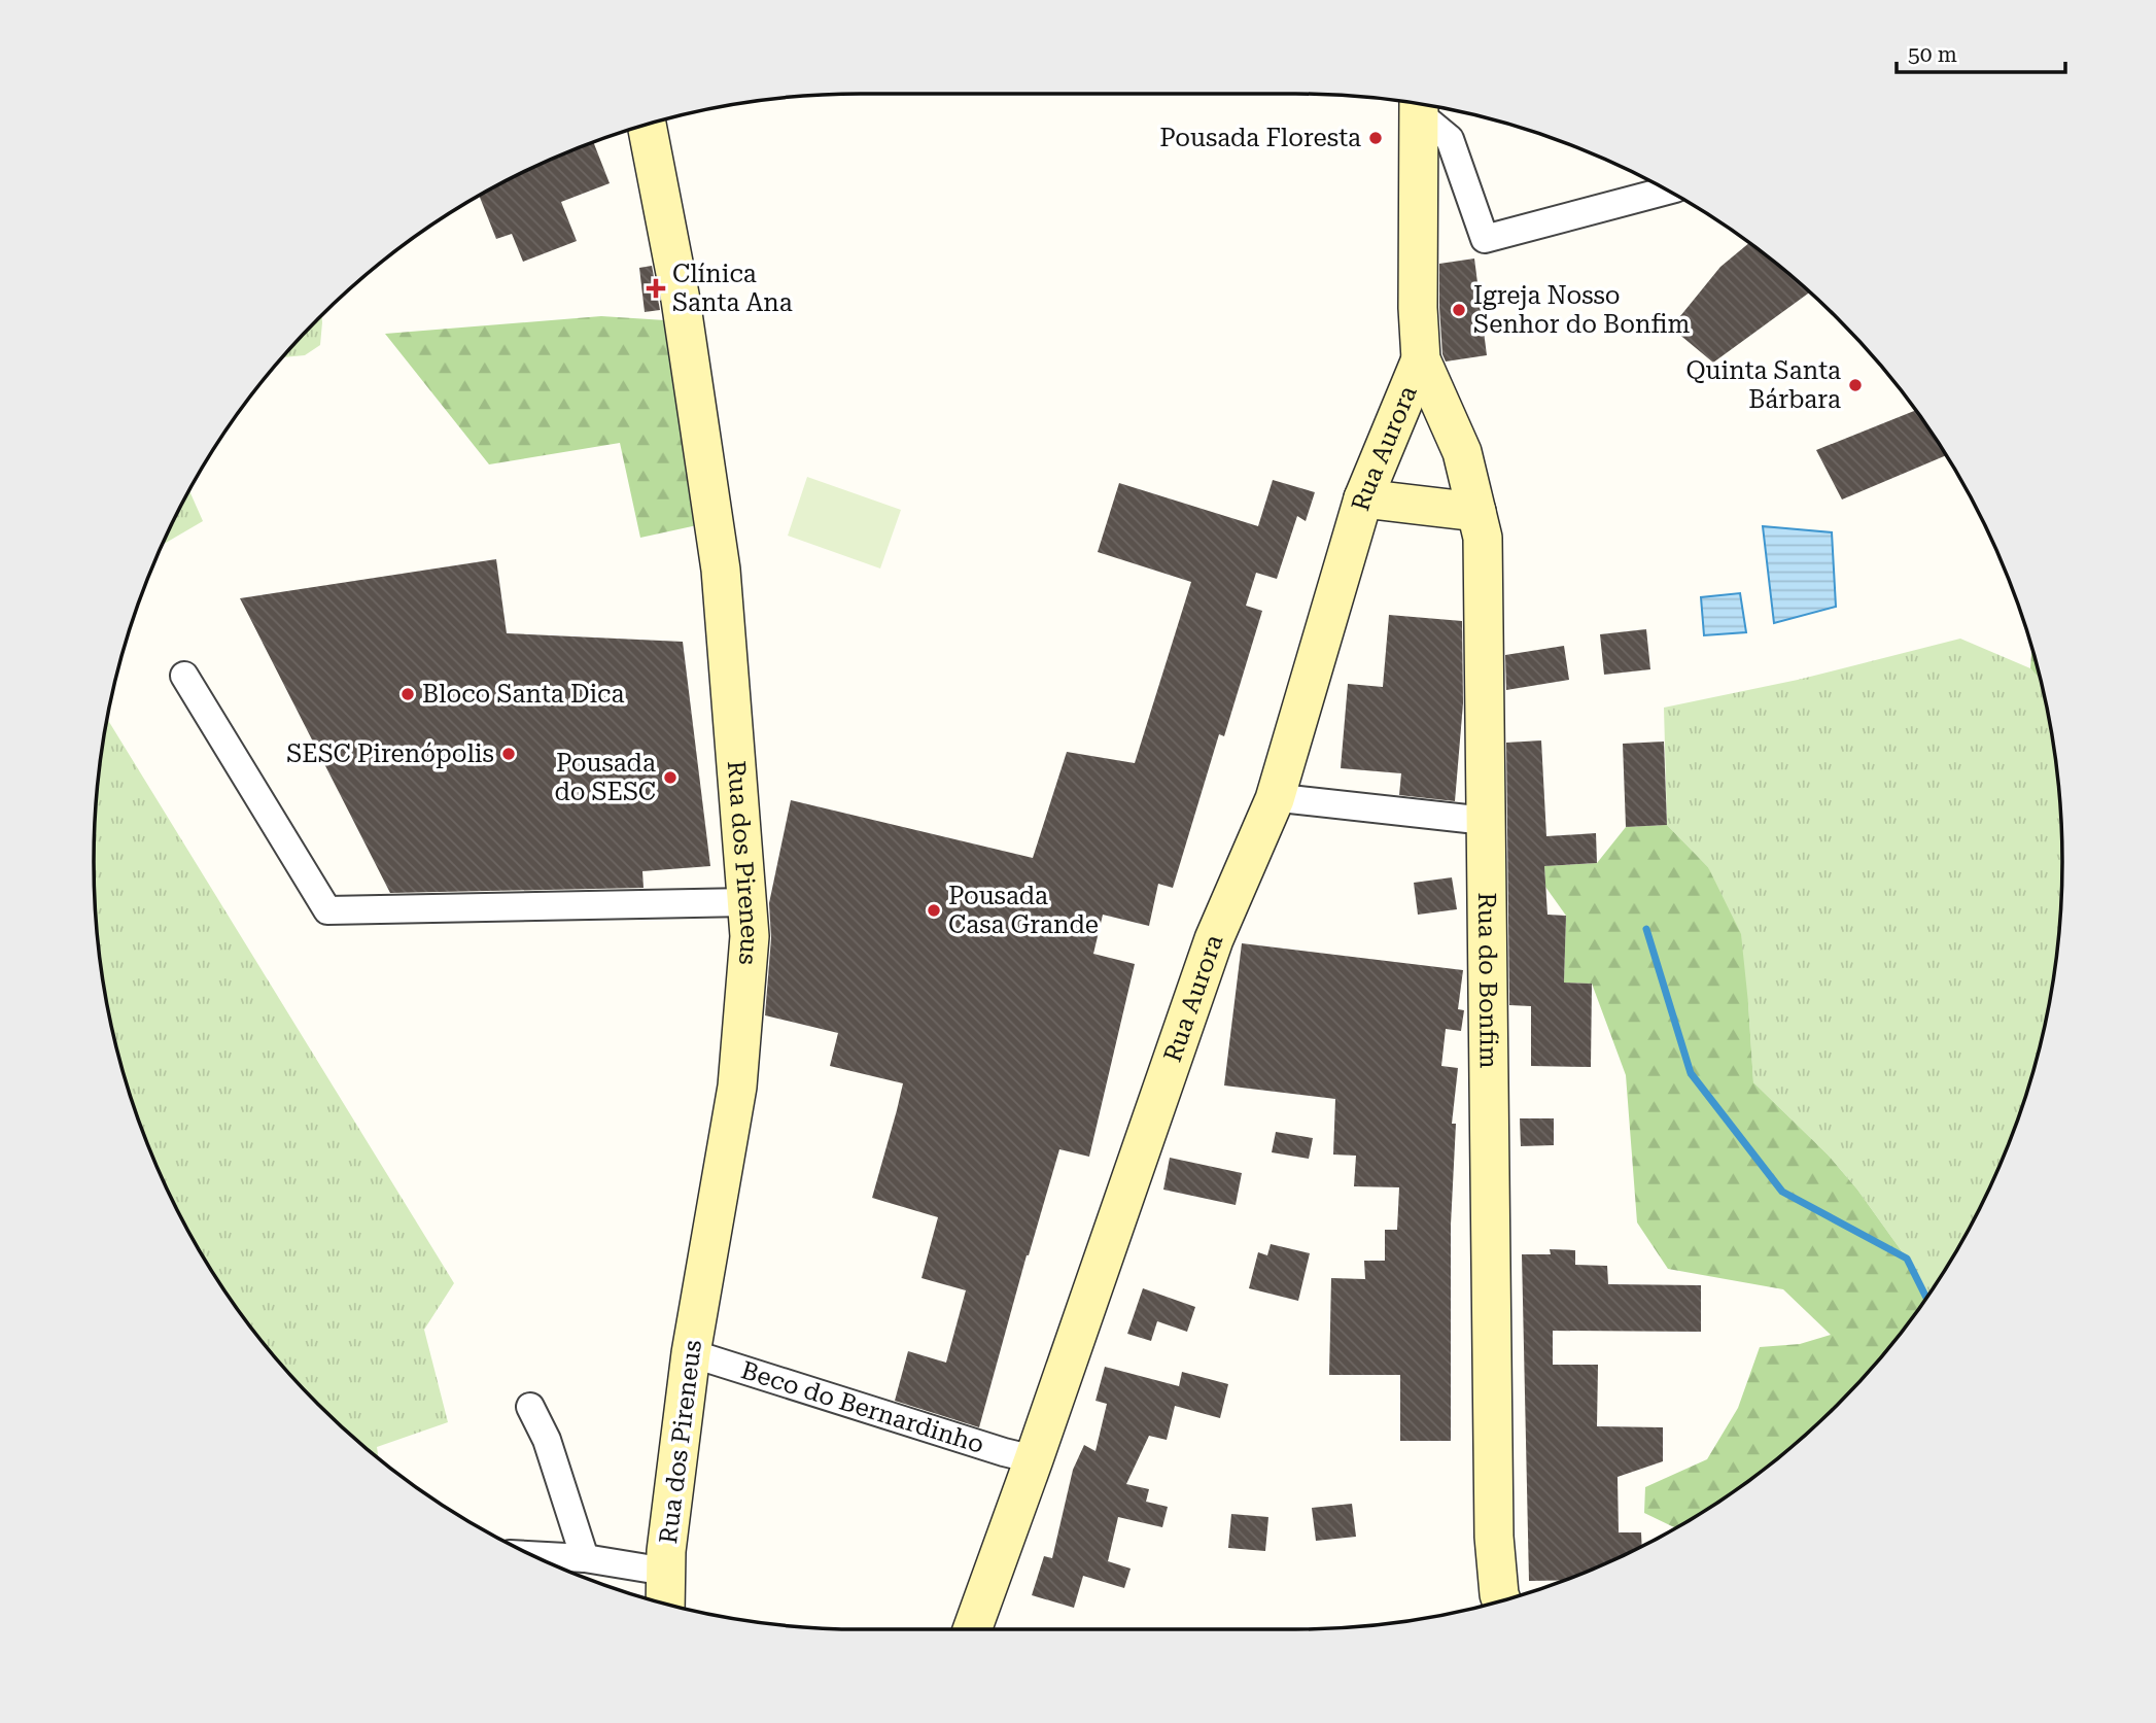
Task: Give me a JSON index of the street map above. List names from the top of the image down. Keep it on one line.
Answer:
{"streets":{"main road":["Rua Aurora","Rua dos Pireneus","Rua do Bonfim"],"street":["Beco do Bernardinho"]},"crossings":[["Rua Aurora","Rua do Bonfim"],["Rua Aurora","Beco do Bernardinho"],["Rua dos Pireneus","Beco do Bernardinho"]],"places":{"other":["Pousada Floresta","Igreja Nosso Senhor do Bonfim","Quinta Santa Bárbara","Bloco Santa Dica","SESC Pirenópolis","Pousada do SESC","Pousada Casa Grande"],"health":["Clínica Santa Ana"]},"scale_bar":"50 m"}
